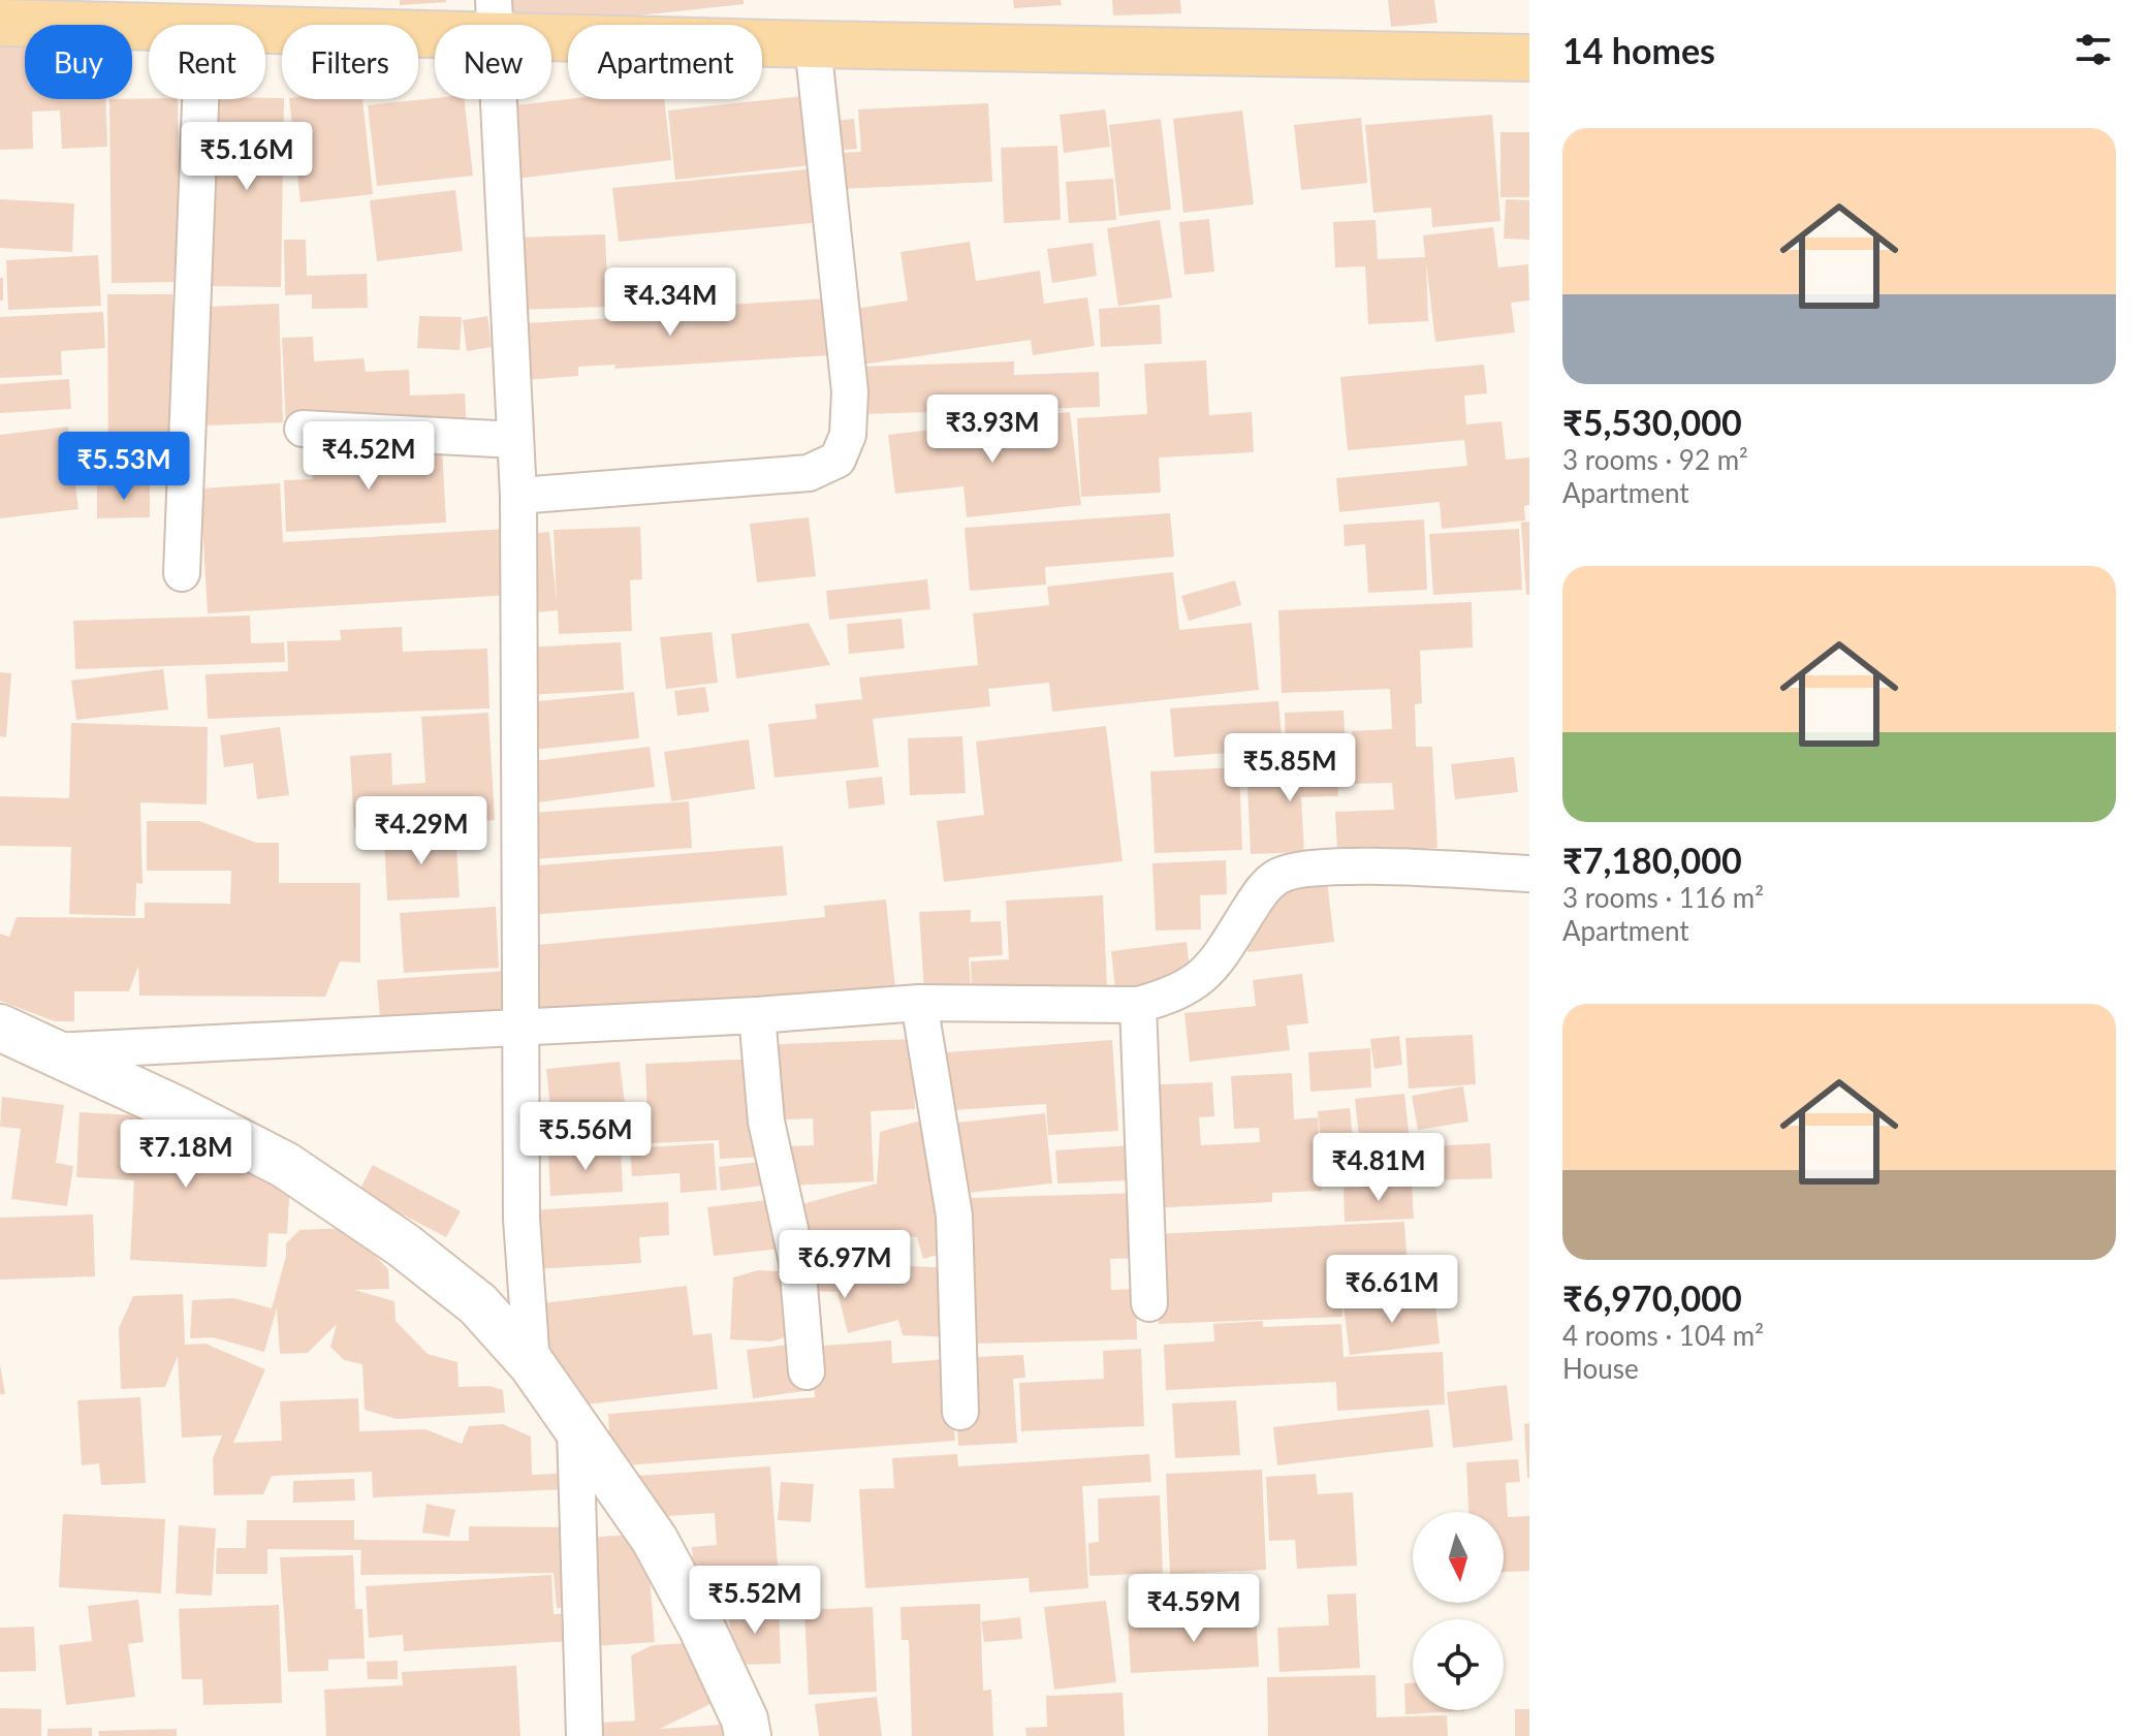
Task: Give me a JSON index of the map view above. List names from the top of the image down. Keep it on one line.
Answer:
{"north":"bottom","page":{"heading":"14 homes","chip":["Buy","Rent","Filters","New","Apartment"],"list":[{"name":"₹5,530,000","note":"3 rooms · 92 m² · Apartment"},{"name":"₹7,180,000","note":"3 rooms · 116 m² · Apartment"},{"name":"₹6,970,000","note":"4 rooms · 104 m² · House"}],"price":["₹5.16M","₹4.34M","₹3.93M","₹4.52M","₹5.53M","₹5.85M","₹4.29M","₹5.56M","₹7.18M","₹4.81M","₹6.97M","₹6.61M","₹5.52M","₹4.59M"]}}
